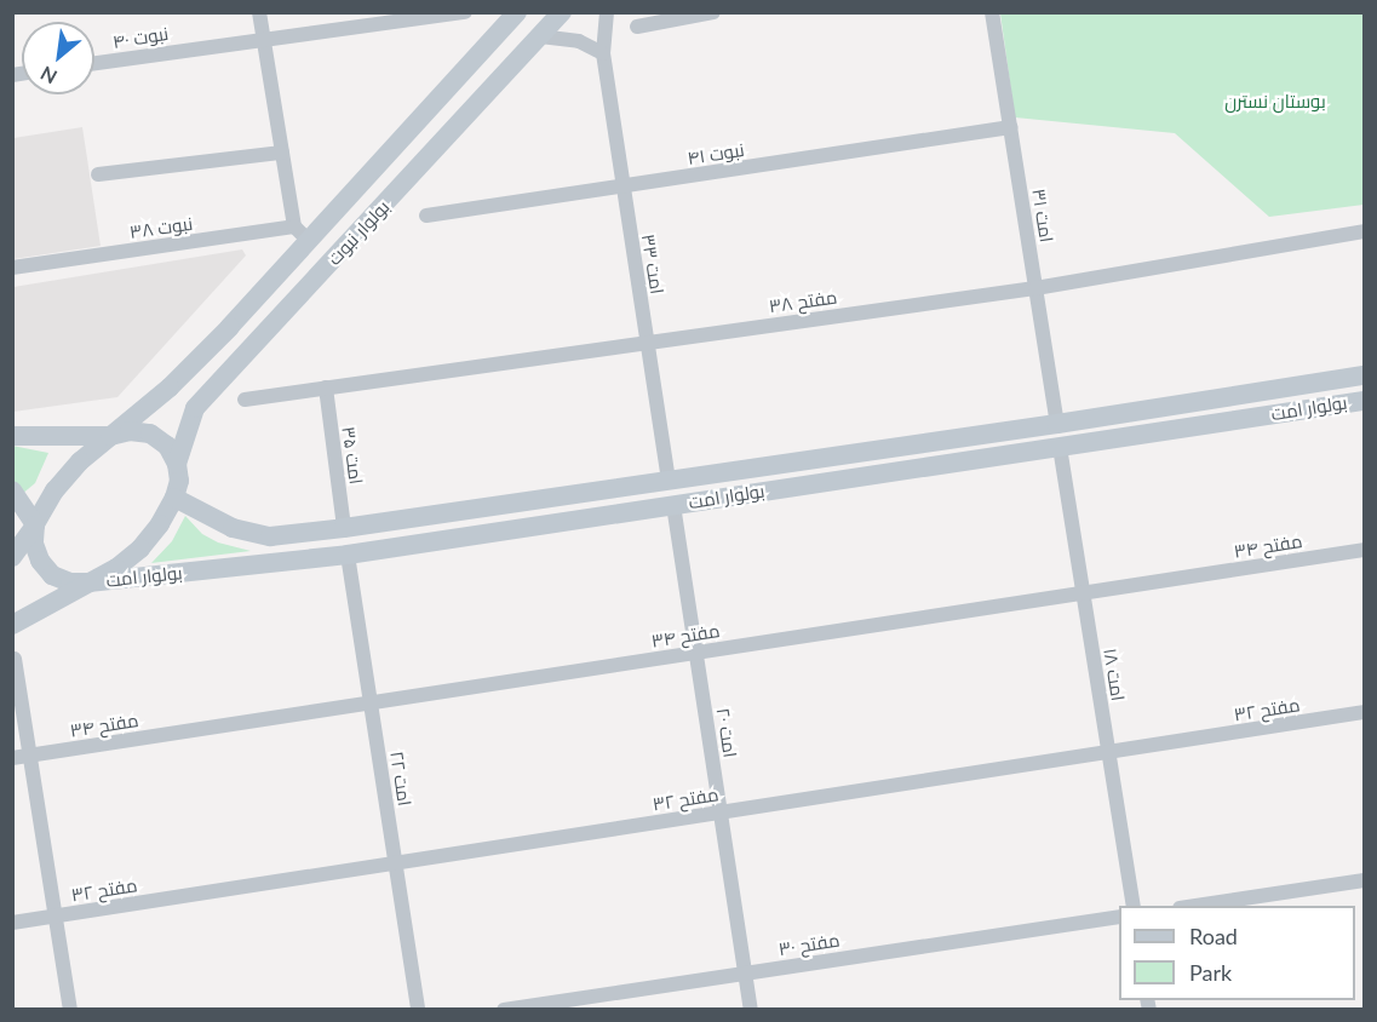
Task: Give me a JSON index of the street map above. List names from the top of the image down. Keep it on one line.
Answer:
{"streets":{"main road":["بولوار نبوت","بولوار امت"],"street":["نبوت ۴۰","نبوت ۴۱","امت ۳۱","نبوت ۳۸","امت ۳۳","مفتح ۳۸","امت ۳۵","مفتح ۳۴","امت ۱۸","مفتح ۳۲","امت ۲۰","امت ۲۲","مفتح ۳۰"]},"crossings":[["نبوت ۴۱","امت ۳۱"],["نبوت ۴۱","امت ۳۳"],["امت ۳۱","مفتح ۳۸"],["امت ۳۱","بولوار امت"],["نبوت ۳۸","بولوار نبوت"],["بولوار نبوت","بولوار امت"],["امت ۳۳","مفتح ۳۸"],["امت ۳۳","بولوار امت"],["مفتح ۳۸","امت ۳۵"],["بولوار امت","امت ۳۵"],["بولوار امت","امت ۱۸"],["بولوار امت","امت ۲۰"],["بولوار امت","امت ۲۲"],["مفتح ۳۴","امت ۱۸"],["مفتح ۳۴","امت ۲۰"],["مفتح ۳۴","امت ۲۲"],["امت ۱۸","مفتح ۳۲"],["مفتح ۳۲","امت ۲۰"],["مفتح ۳۲","امت ۲۲"],["امت ۲۰","مفتح ۳۰"]],"parks":["بوستان نسترن"],"legend":["Road","Park"],"north":"bottom left"}
